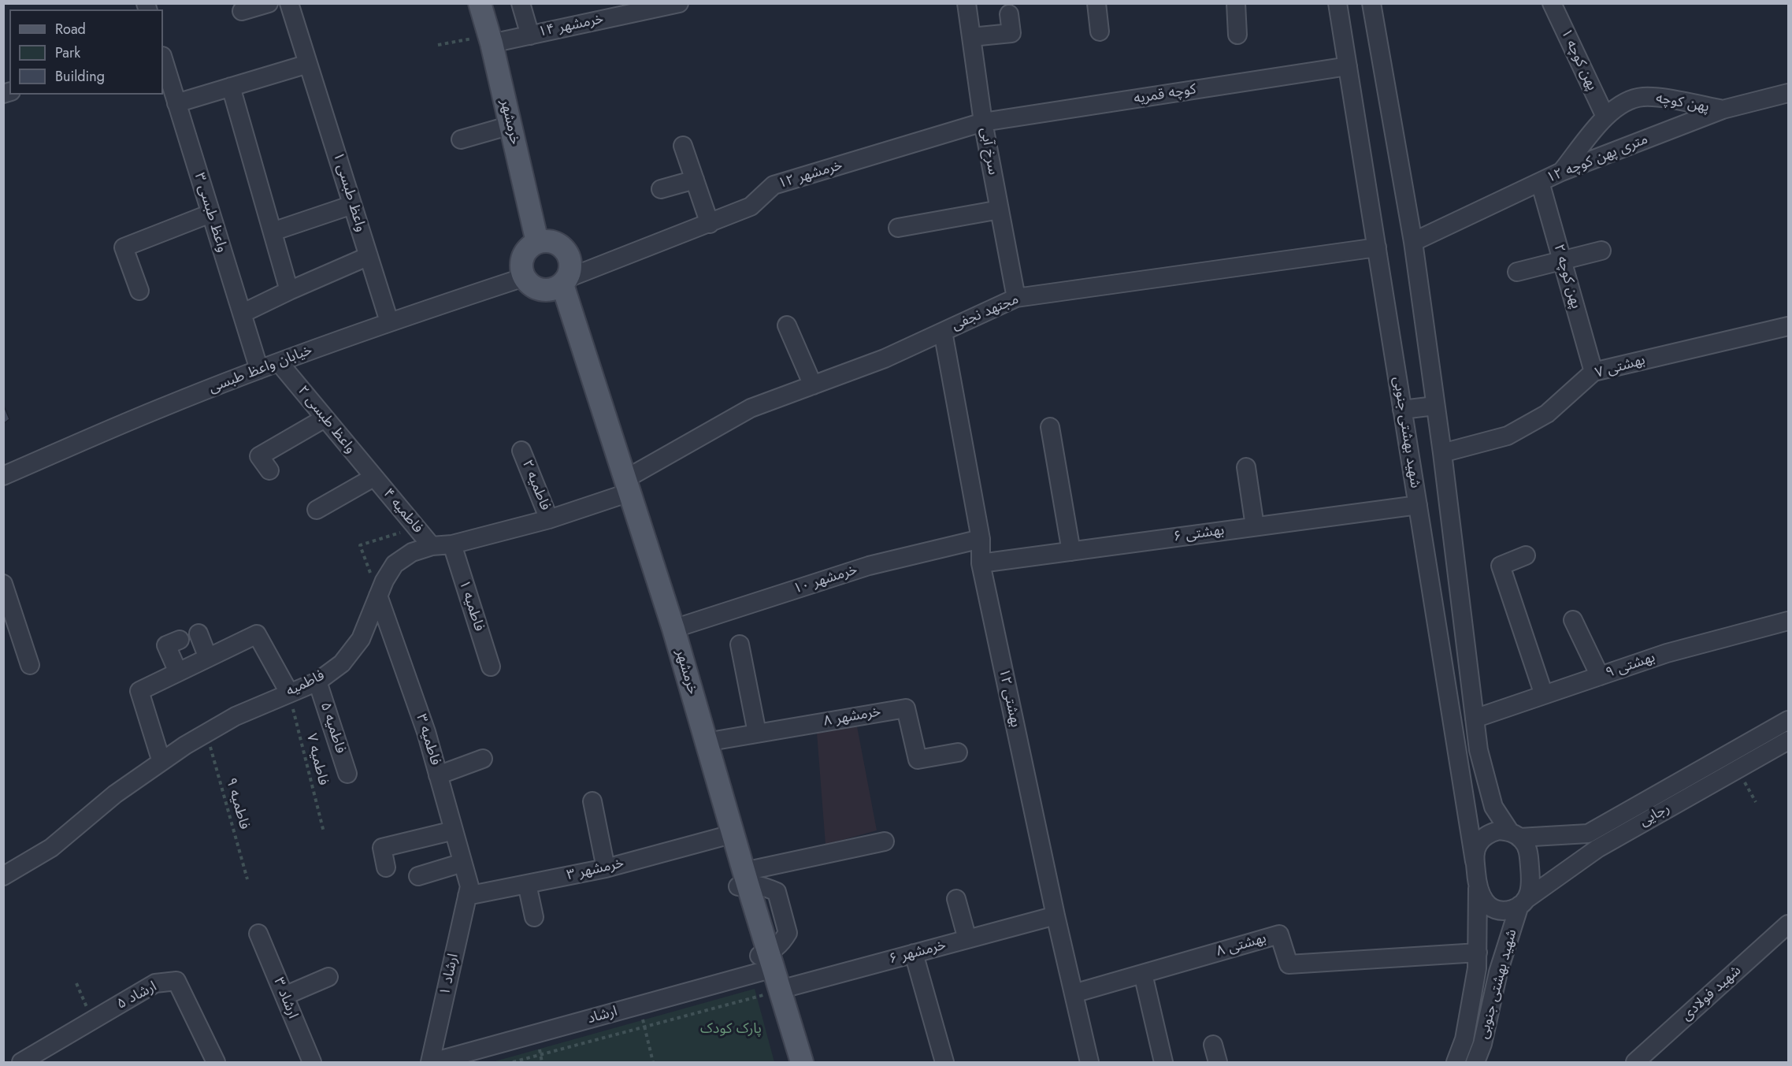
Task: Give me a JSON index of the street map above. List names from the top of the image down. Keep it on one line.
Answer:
{"streets":{"main road":["خرمشهر"],"street":["خرمشهر ۱۴","پهن کوچه ۱","کوچه قمریه","پهن کوچه","سرخ آبی","۱۲ متری پهن کوچه","خرمشهر ۱۲","واعظ طبسی ۱","واعظ طبسی ۳","پهن کوچه ۲","مجتهد نجفی","بهشتی ۷","خیابان واعظ طبسی","واعظ طبسی ۲","شهید بهشتی جنوبی","فاطمیه ۲","فاطمیه ۴","بهشتی ۶","خرمشهر ۱۰","فاطمیه ۱","بهشتی ۹","فاطمیه","بهشتی ۱۲","خرمشهر ۸","فاطمیه ۵","فاطمیه ۳","رجایی","خرمشهر ۳","بهشتی ۸","خرمشهر ۶","ارشاد ۱","شهید فولادی","ارشاد ۵","ارشاد ۳","ارشاد"],"path":["فاطمیه ۷","فاطمیه ۹"]},"crossings":[["خرمشهر ۱۴","خرمشهر"],["پهن کوچه ۱","پهن کوچه"],["کوچه قمریه","سرخ آبی"],["کوچه قمریه","خرمشهر ۱۲"],["کوچه قمریه","شهید بهشتی جنوبی"],["پهن کوچه","۱۲ متری پهن کوچه"],["خرمشهر","خرمشهر ۱۲"],["خرمشهر","مجتهد نجفی"],["خرمشهر","خیابان واعظ طبسی"],["خرمشهر","خرمشهر ۱۰"],["خرمشهر","فاطمیه"],["خرمشهر","خرمشهر ۸"],["خرمشهر","خرمشهر ۳"],["خرمشهر","خرمشهر ۶"],["خرمشهر","ارشاد"],["سرخ آبی","خرمشهر ۱۲"],["سرخ آبی","مجتهد نجفی"],["۱۲ متری پهن کوچه","پهن کوچه ۲"],["خرمشهر ۱۲","خیابان واعظ طبسی"],["واعظ طبسی ۱","خیابان واعظ طبسی"],["واعظ طبسی ۳","خیابان واعظ طبسی"],["پهن کوچه ۲","بهشتی ۷"],["مجتهد نجفی","شهید بهشتی جنوبی"],["مجتهد نجفی","فاطمیه"],["مجتهد نجفی","بهشتی ۱۲"],["خیابان واعظ طبسی","واعظ طبسی ۲"],["واعظ طبسی ۲","فاطمیه ۴"],["شهید بهشتی جنوبی","بهشتی ۶"],["شهید بهشتی جنوبی","رجایی"],["شهید بهشتی جنوبی","بهشتی ۸"],["فاطمیه ۲","فاطمیه"],["فاطمیه ۴","فاطمیه"],["بهشتی ۶","بهشتی ۱۲"],["خرمشهر ۱۰","بهشتی ۱۲"],["فاطمیه ۱","فاطمیه"],["فاطمیه","فاطمیه ۵"],["فاطمیه","فاطمیه ۳"],["فاطمیه","فاطمیه ۷"],["فاطمیه","فاطمیه ۹"],["بهشتی ۱۲","بهشتی ۸"],["بهشتی ۱۲","خرمشهر ۶"],["فاطمیه ۳","خرمشهر ۳"],["فاطمیه ۳","ارشاد ۱"],["خرمشهر ۳","ارشاد ۱"],["ارشاد ۱","ارشاد"]],"parks":["پارک کودک"],"legend":["Road","Park","Building"]}
